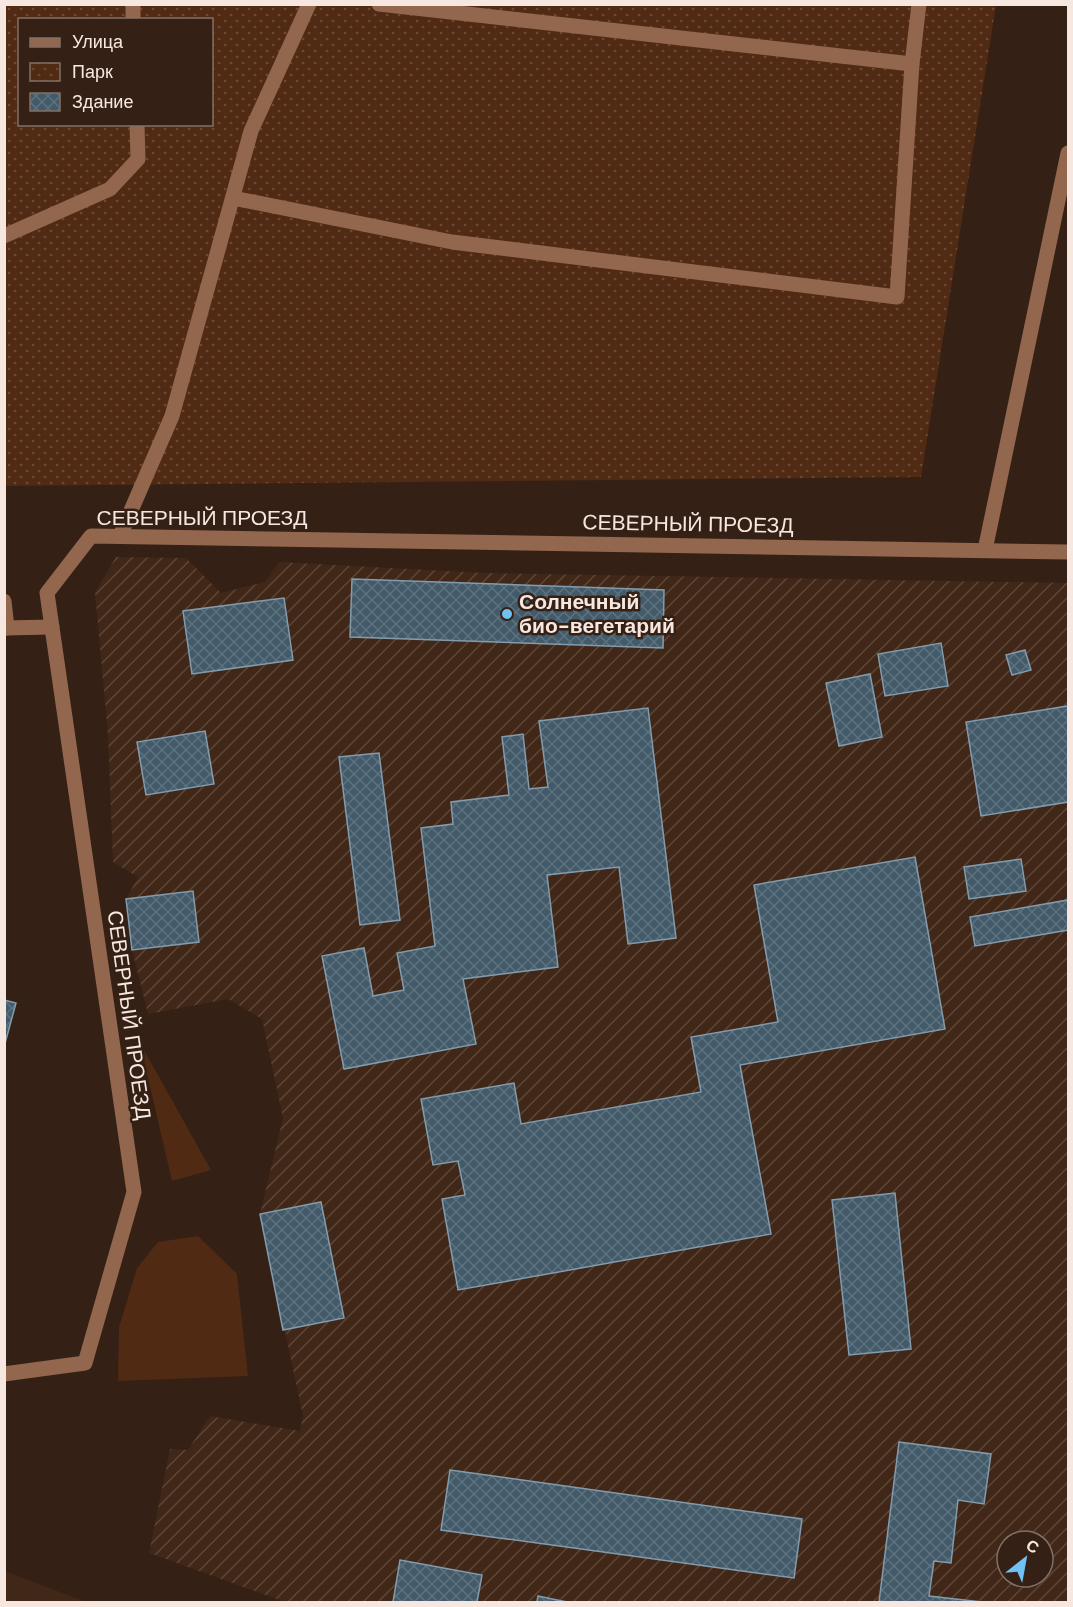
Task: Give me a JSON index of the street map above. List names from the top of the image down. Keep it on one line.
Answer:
{"streets":{"street":["СЕВЕРНЫЙ ПРОЕЗД"]},"places":["Солнечный био-вегетарий"],"legend":["Улица","Парк","Здание"],"north":"top right"}
